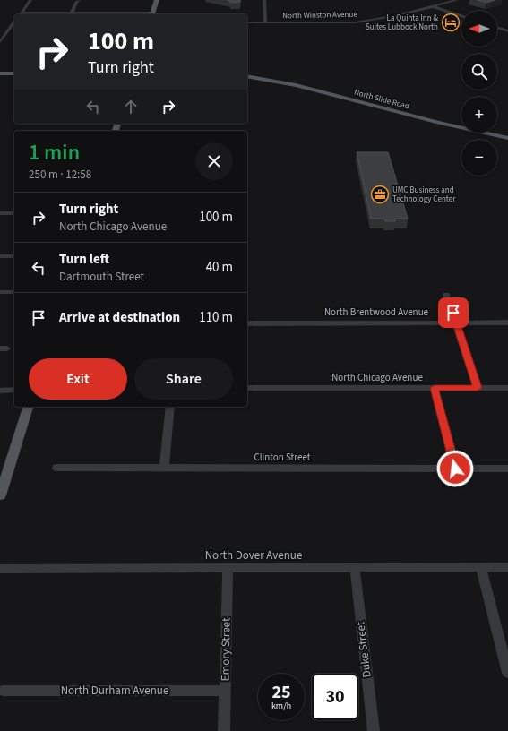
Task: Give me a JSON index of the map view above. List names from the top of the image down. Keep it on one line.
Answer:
{"streets":{"main road":["North Slide Road"],"street":["North Winston Avenue","North Brentwood Avenue","North Chicago Avenue","Clinton Street","North Dover Avenue","Emory Street","Duke Street","North Durham Avenue"]},"crossings":[["North Dover Avenue","Emory Street"],["North Dover Avenue","Duke Street"],["Emory Street","North Durham Avenue"]],"places":{"hotel":["La Quinta Inn & Suites Lubbock North"],"office":["UMC Business and Technology Center"]},"north":"left","page":{"map_buttons":["+","−"],"turn":["100 m","Turn right"],"heading":["1 min","250 m · 12:58"],"list":[{"name":"Turn right","note":"North Chicago Avenue","value":"100 m"},{"name":"Turn left","note":"Dartmouth Street","value":"40 m"},{"name":"Arrive at destination","value":"110 m"}],"buttons":["Exit","Share"],"speed":"25 km/h","limit":"30"}}
